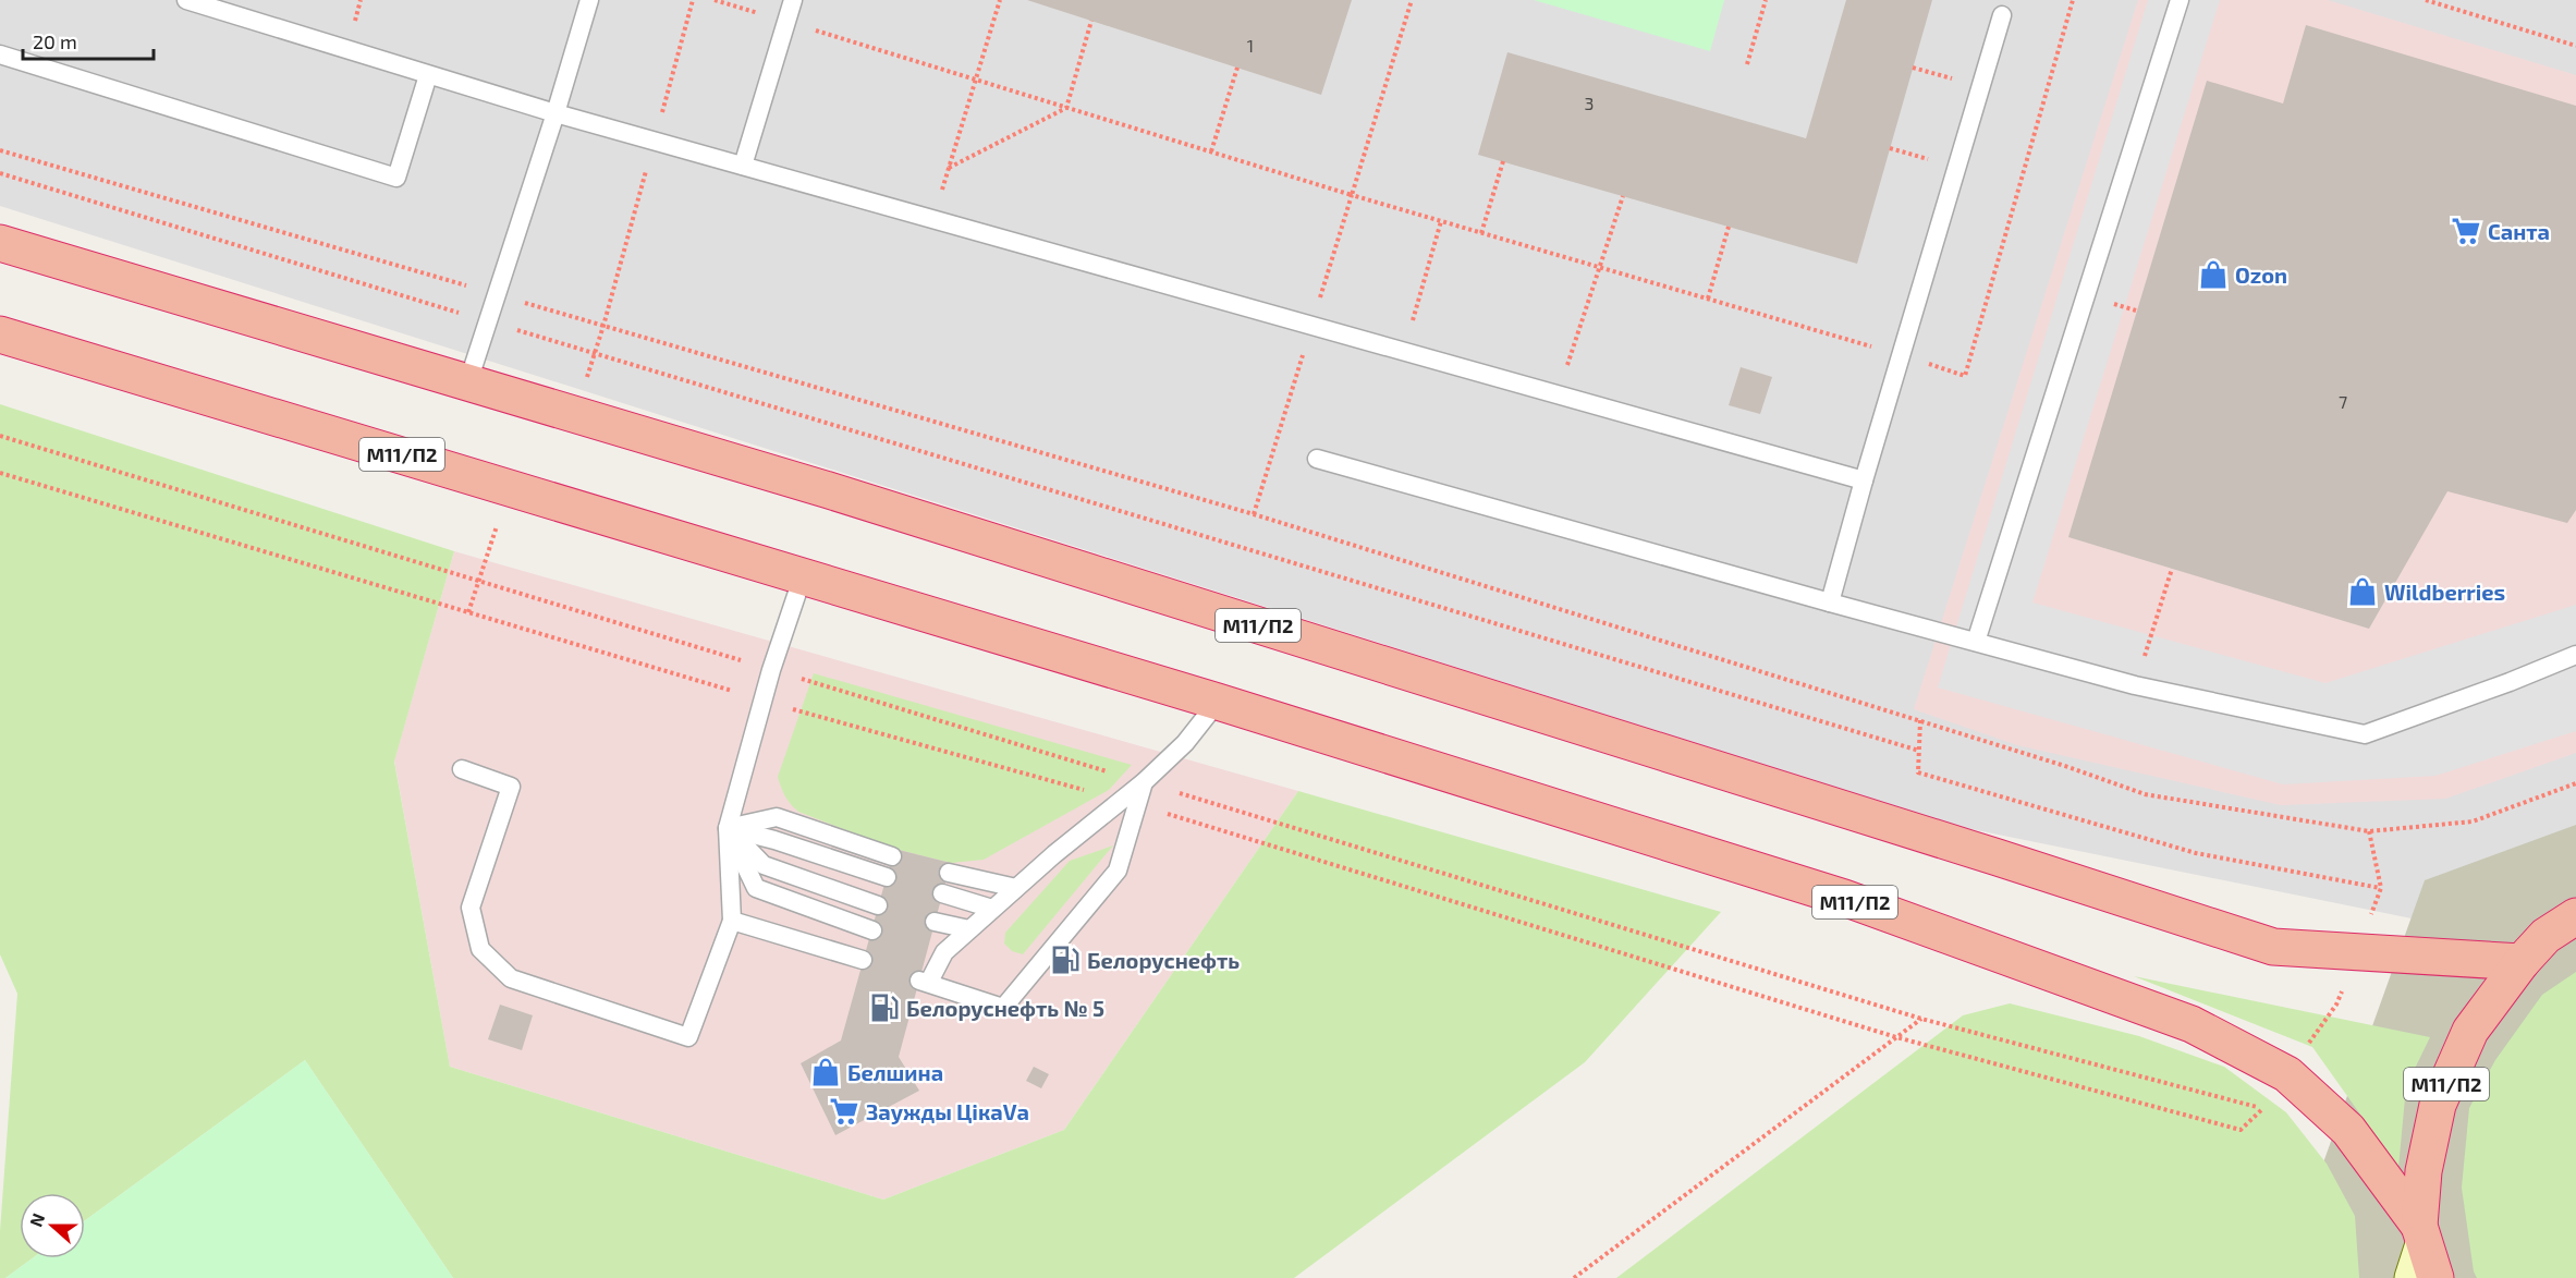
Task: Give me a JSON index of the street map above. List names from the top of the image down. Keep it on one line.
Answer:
{"streets":{"highway":["М11/П2"]},"places":{"supermarket":["Санта","Заужды ЦікаVа"],"shop":["Ozon","Wildberries","Белшина"],"fuel station":["Белоруснефть","Белоруснефть № 5"]},"house_numbers":["1","3","7"],"scale_bar":"20 m","north":"left"}
